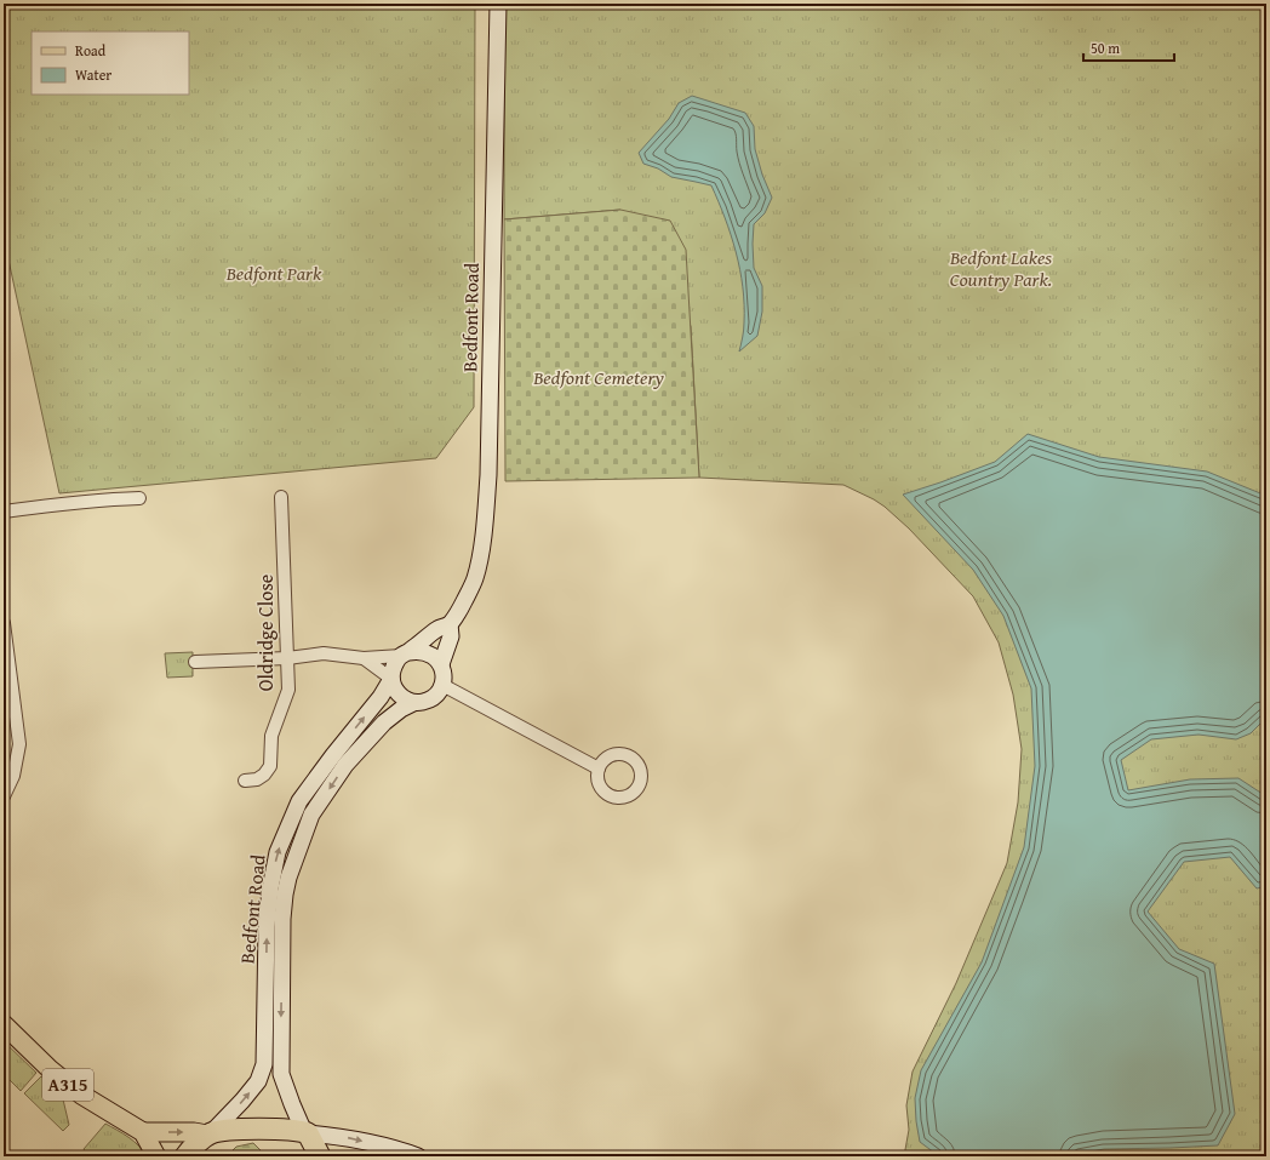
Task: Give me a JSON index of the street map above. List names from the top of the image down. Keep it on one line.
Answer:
{"streets":{"main road":["A315"],"street":["Bedfont Road","Oldridge Close"]},"parks":["Bedfont Lakes Country Park.","Bedfont Park","Bedfont Cemetery"],"legend":["Road","Water"],"scale_bar":"50 m"}
